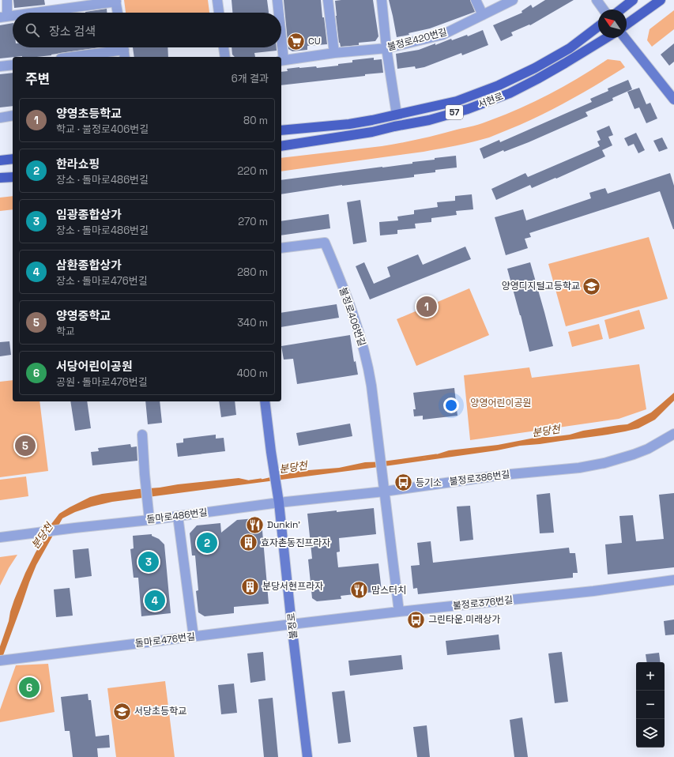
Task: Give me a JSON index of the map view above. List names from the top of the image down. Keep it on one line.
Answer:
{"streets":{"main road":["서현로","57","불정로"],"street":["불정로420번길","불정로406번길","불정로386번길","돌마로486번길","불정로376번길","돌마로476번길"]},"crossings":[["불정로406번길","불정로386번길"],["불정로386번길","돌마로486번길"],["불정로386번길","불정로"],["돌마로486번길","불정로"],["불정로376번길","불정로"],["불정로376번길","돌마로476번길"],["불정로","돌마로476번길"]],"water":["분당천"],"parks":["양영어린이공원"],"places":{"supermarket":["CU"],"school or university":["양영디지털고등학교","서당초등학교"],"bus stop":["등기소","그린타운.미래상가"],"restaurant":["Dunkin'","맘스터치"],"building":["효자촌동진프라자","분당서현프라자"]},"north":"top left","page":{"search":"장소 검색","heading":["주변","6개 결과"],"list":[{"mark":"1","name":"양영초등학교","note":"학교 · 불정로406번길","value":"80 m"},{"mark":"2","name":"한라쇼핑","note":"장소 · 돌마로486번길","value":"220 m"},{"mark":"3","name":"임광종합상가","note":"장소 · 돌마로486번길","value":"270 m"},{"mark":"4","name":"삼환종합상가","note":"장소 · 돌마로476번길","value":"280 m"},{"mark":"5","name":"양영중학교","note":"학교","value":"340 m"},{"mark":"6","name":"서당어린이공원","note":"공원 · 돌마로476번길","value":"400 m"}],"pins":["1","5","2","3","4","6"],"map_buttons":["+","−"]}}
